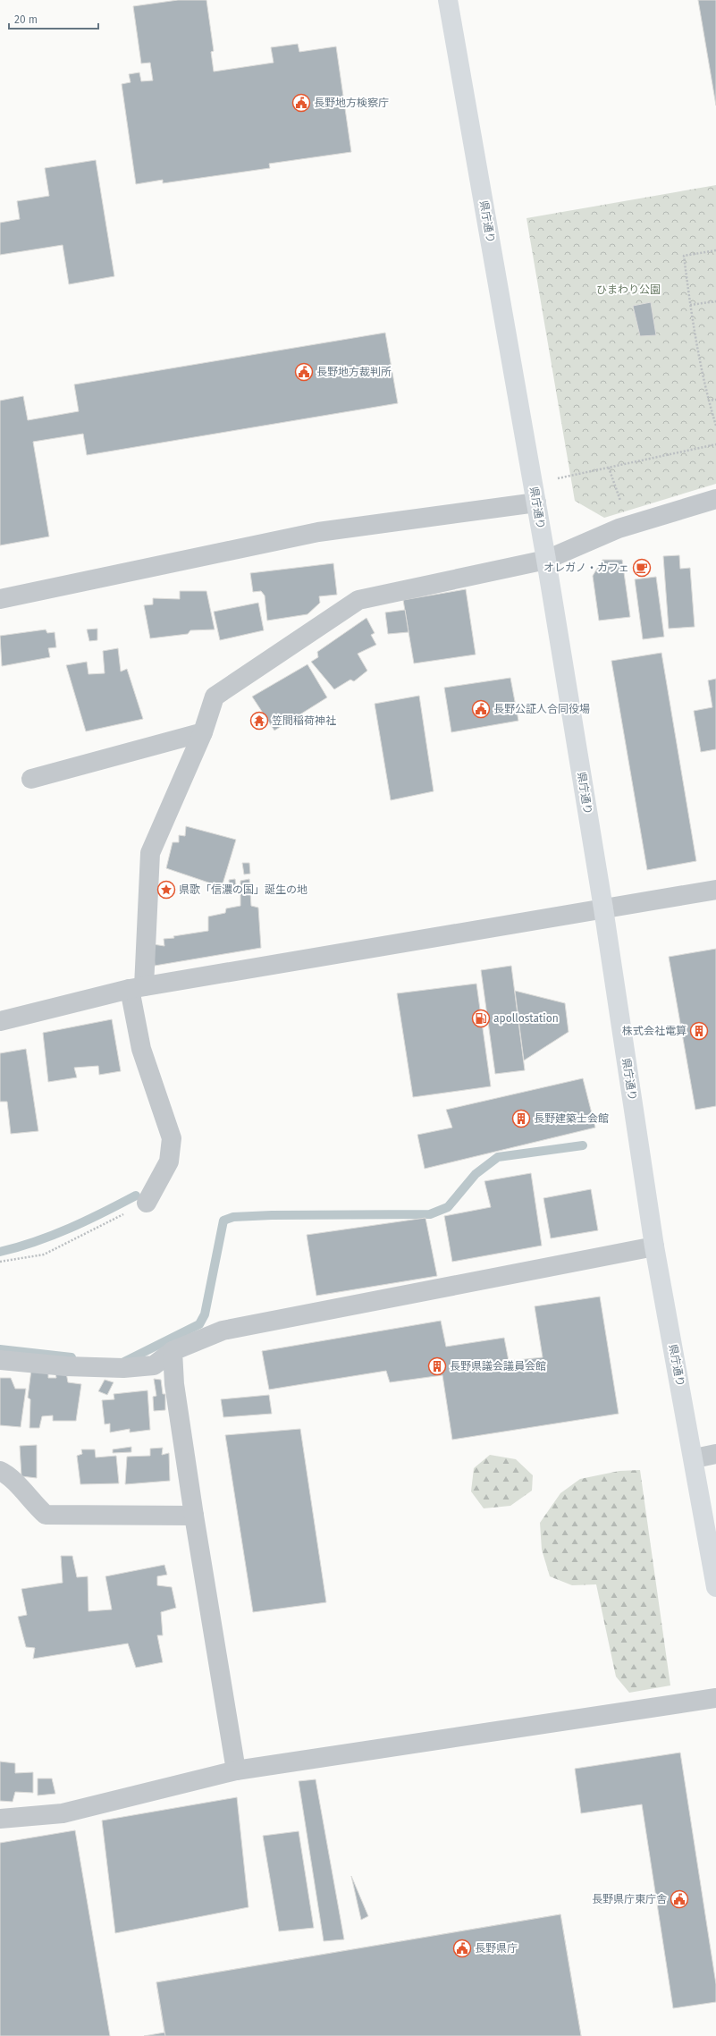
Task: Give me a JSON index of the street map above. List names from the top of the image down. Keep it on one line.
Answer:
{"streets":{"main road":["県庁通り"]},"parks":["ひまわり公園"],"places":{"public building":["長野地方検察庁","長野地方裁判所","長野公証人合同役場","長野県庁東庁舎","長野県庁"],"cafe":["オレガノ・カフェ"],"temple":["笠間稲荷神社"],"place":["県歌「信濃の国」誕生の地"],"fuel station":["apollostation"],"building":["株式会社電算","長野建築士会館","長野県議会議員会館"]},"scale_bar":"20 m"}
